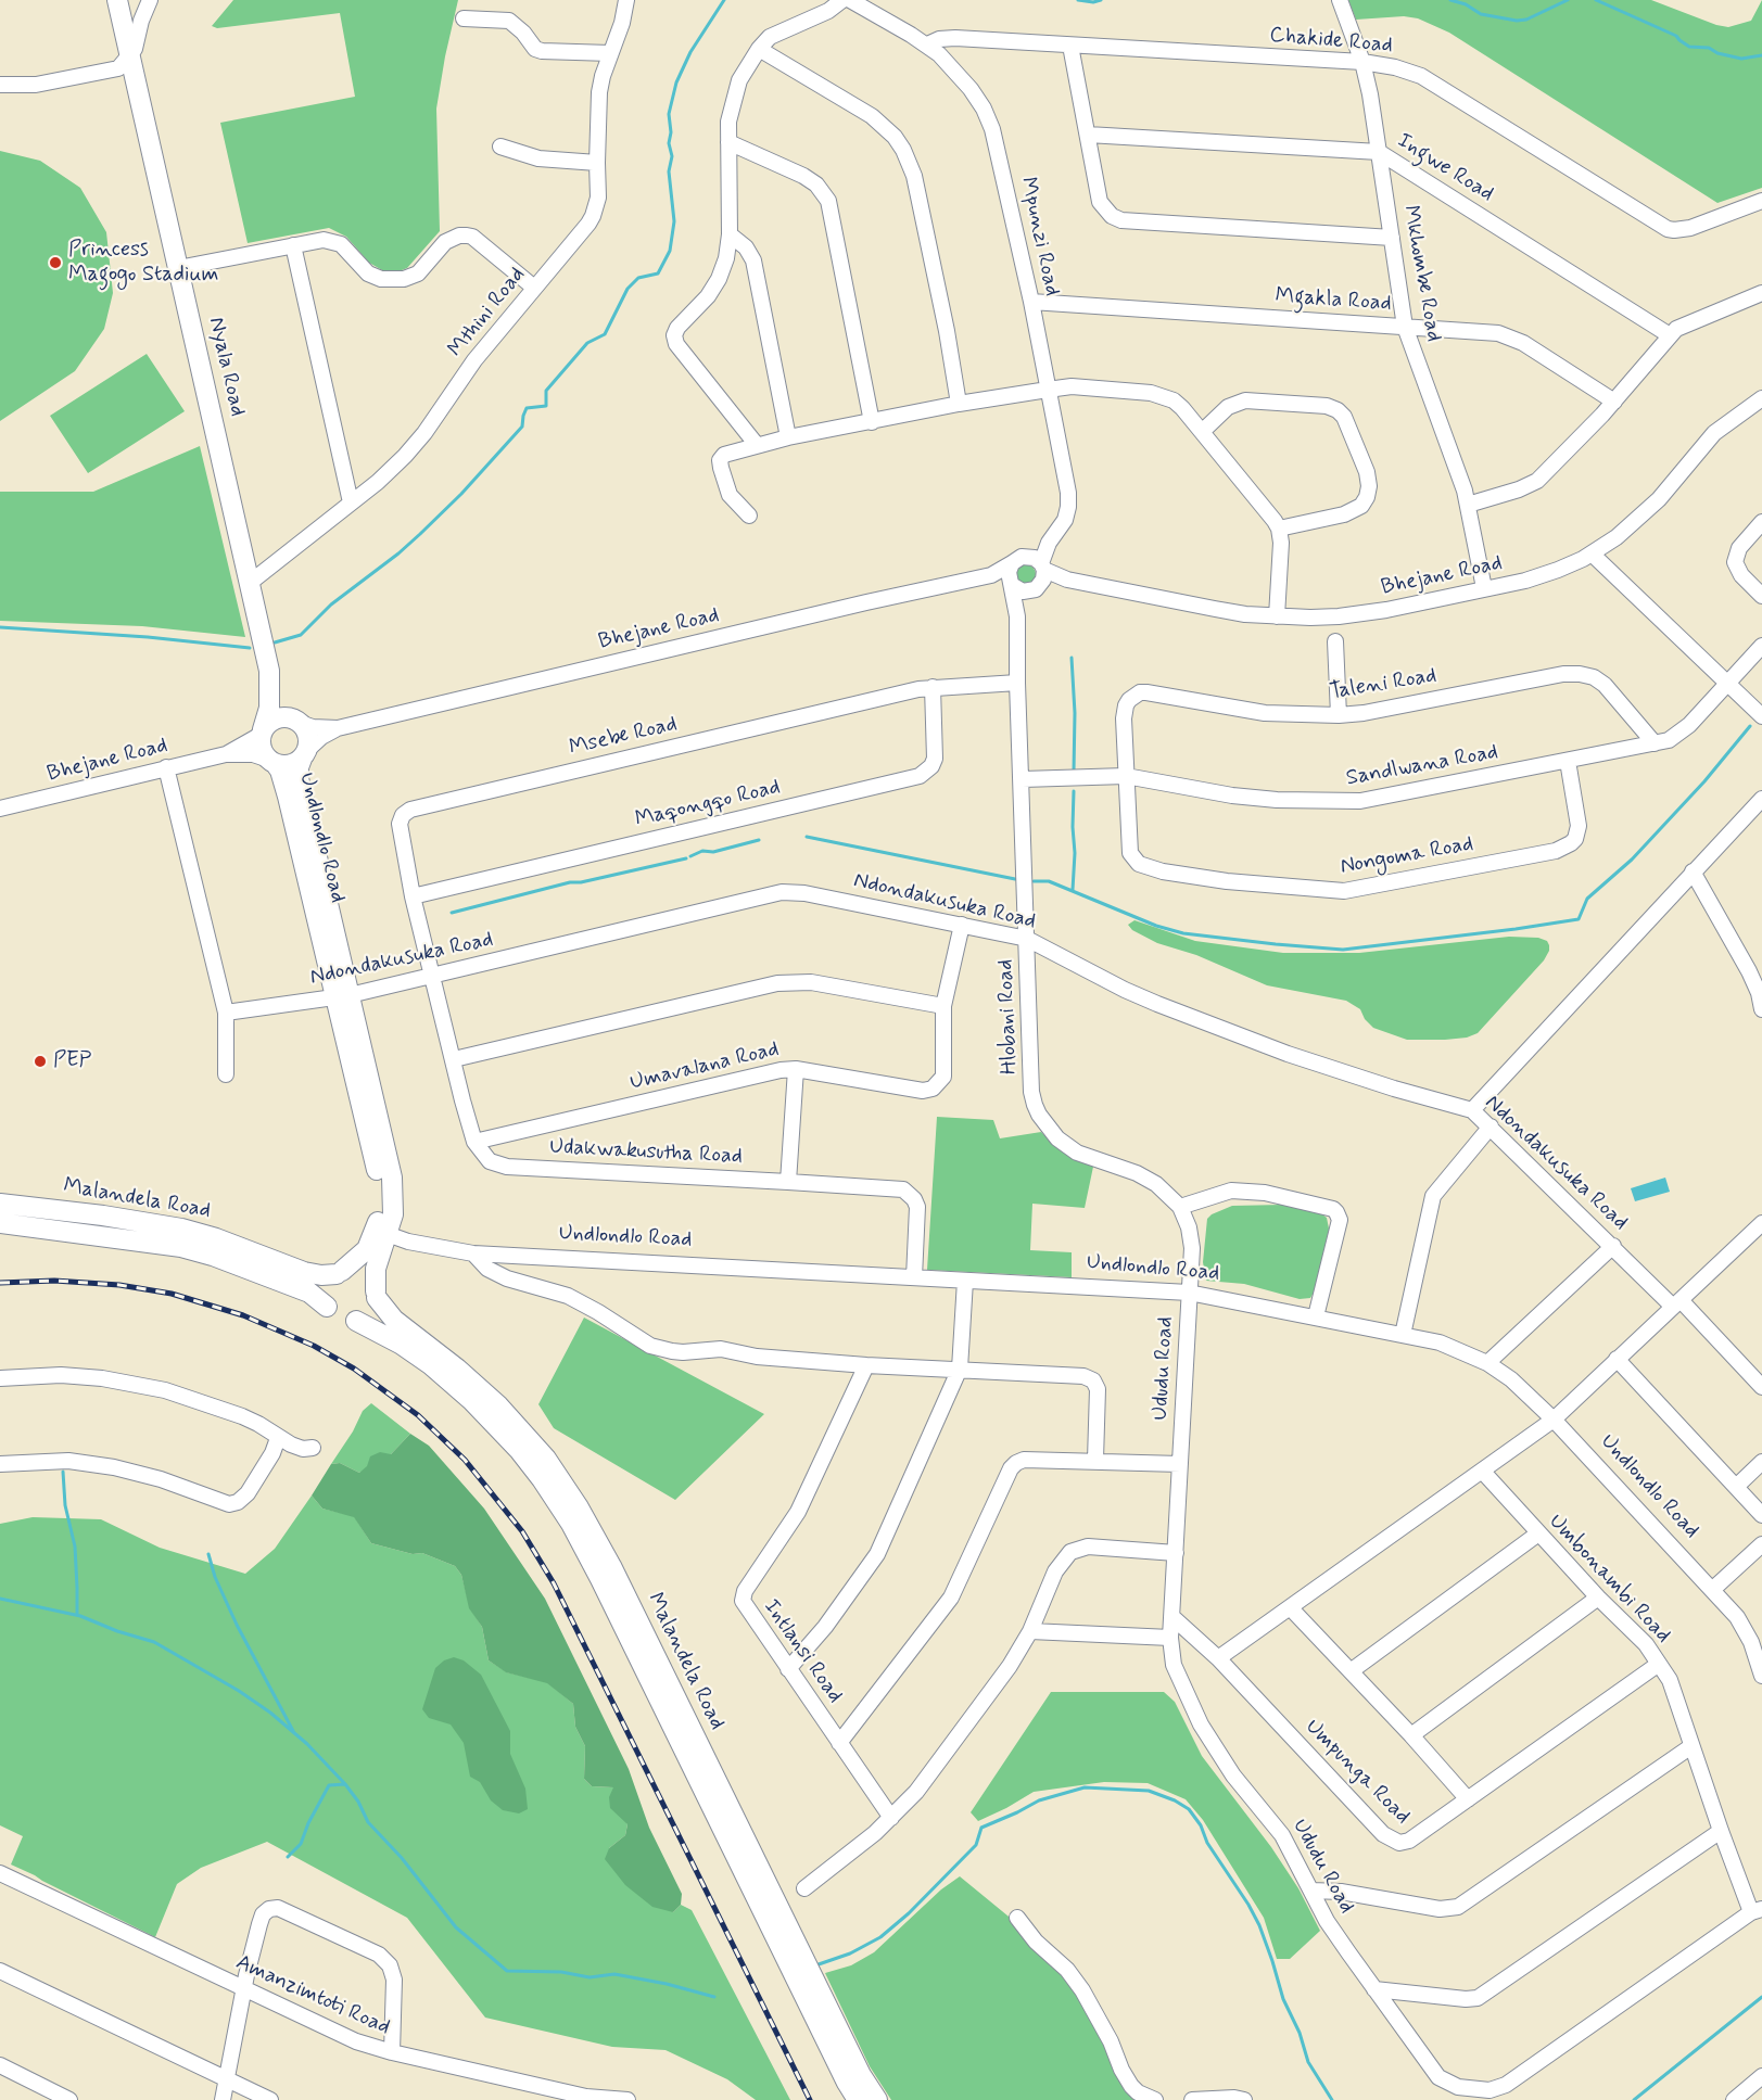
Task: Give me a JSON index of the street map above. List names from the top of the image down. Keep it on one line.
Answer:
{"streets":{"main road":["Nyala Road","Undlondlo Road","Malandela Road"],"street":["Chakide Road","Ingwe Road","Mpunzi Road","Mkhombe Road","Mgakla Road","Mthini Road","Bhejane Road","Taleni Road","Msebe Road","Sandlwana Road","Maqongqo Road","Nongoma Road","Ndondakusuka Road","Hlobani Road","Umavalana Road","Udakwakusutha Road","Ududu Road","Umbonambi Road","Intlansi Road","Umpunga Road","Amanzimtoti Road"]},"crossings":[["Chakide Road","Mpunzi Road"],["Chakide Road","Mkhombe Road"],["Ingwe Road","Mkhombe Road"],["Mpunzi Road","Mgakla Road"],["Mpunzi Road","Bhejane Road"],["Mpunzi Road","Hlobani Road"],["Mkhombe Road","Mgakla Road"],["Mkhombe Road","Bhejane Road"],["Mthini Road","Nyala Road"],["Nyala Road","Bhejane Road"],["Nyala Road","Undlondlo Road"],["Bhejane Road","Undlondlo Road"],["Bhejane Road","Hlobani Road"],["Taleni Road","Sandlwana Road"],["Taleni Road","Nongoma Road"],["Msebe Road","Maqongqo Road"],["Msebe Road","Ndondakusuka Road"],["Msebe Road","Hlobani Road"],["Sandlwana Road","Nongoma Road"],["Sandlwana Road","Hlobani Road"],["Undlondlo Road","Ndondakusuka Road"],["Undlondlo Road","Hlobani Road"],["Undlondlo Road","Udakwakusutha Road"],["Undlondlo Road","Malandela Road"],["Undlondlo Road","Ududu Road"],["Ndondakusuka Road","Hlobani Road"],["Ndondakusuka Road","Umavalana Road"],["Hlobani Road","Ududu Road"],["Umavalana Road","Udakwakusutha Road"],["Ududu Road","Umbonambi Road"],["Ududu Road","Umpunga Road"],["Umbonambi Road","Umpunga Road"]],"places":["Princess Magogo Stadium","PEP"]}
